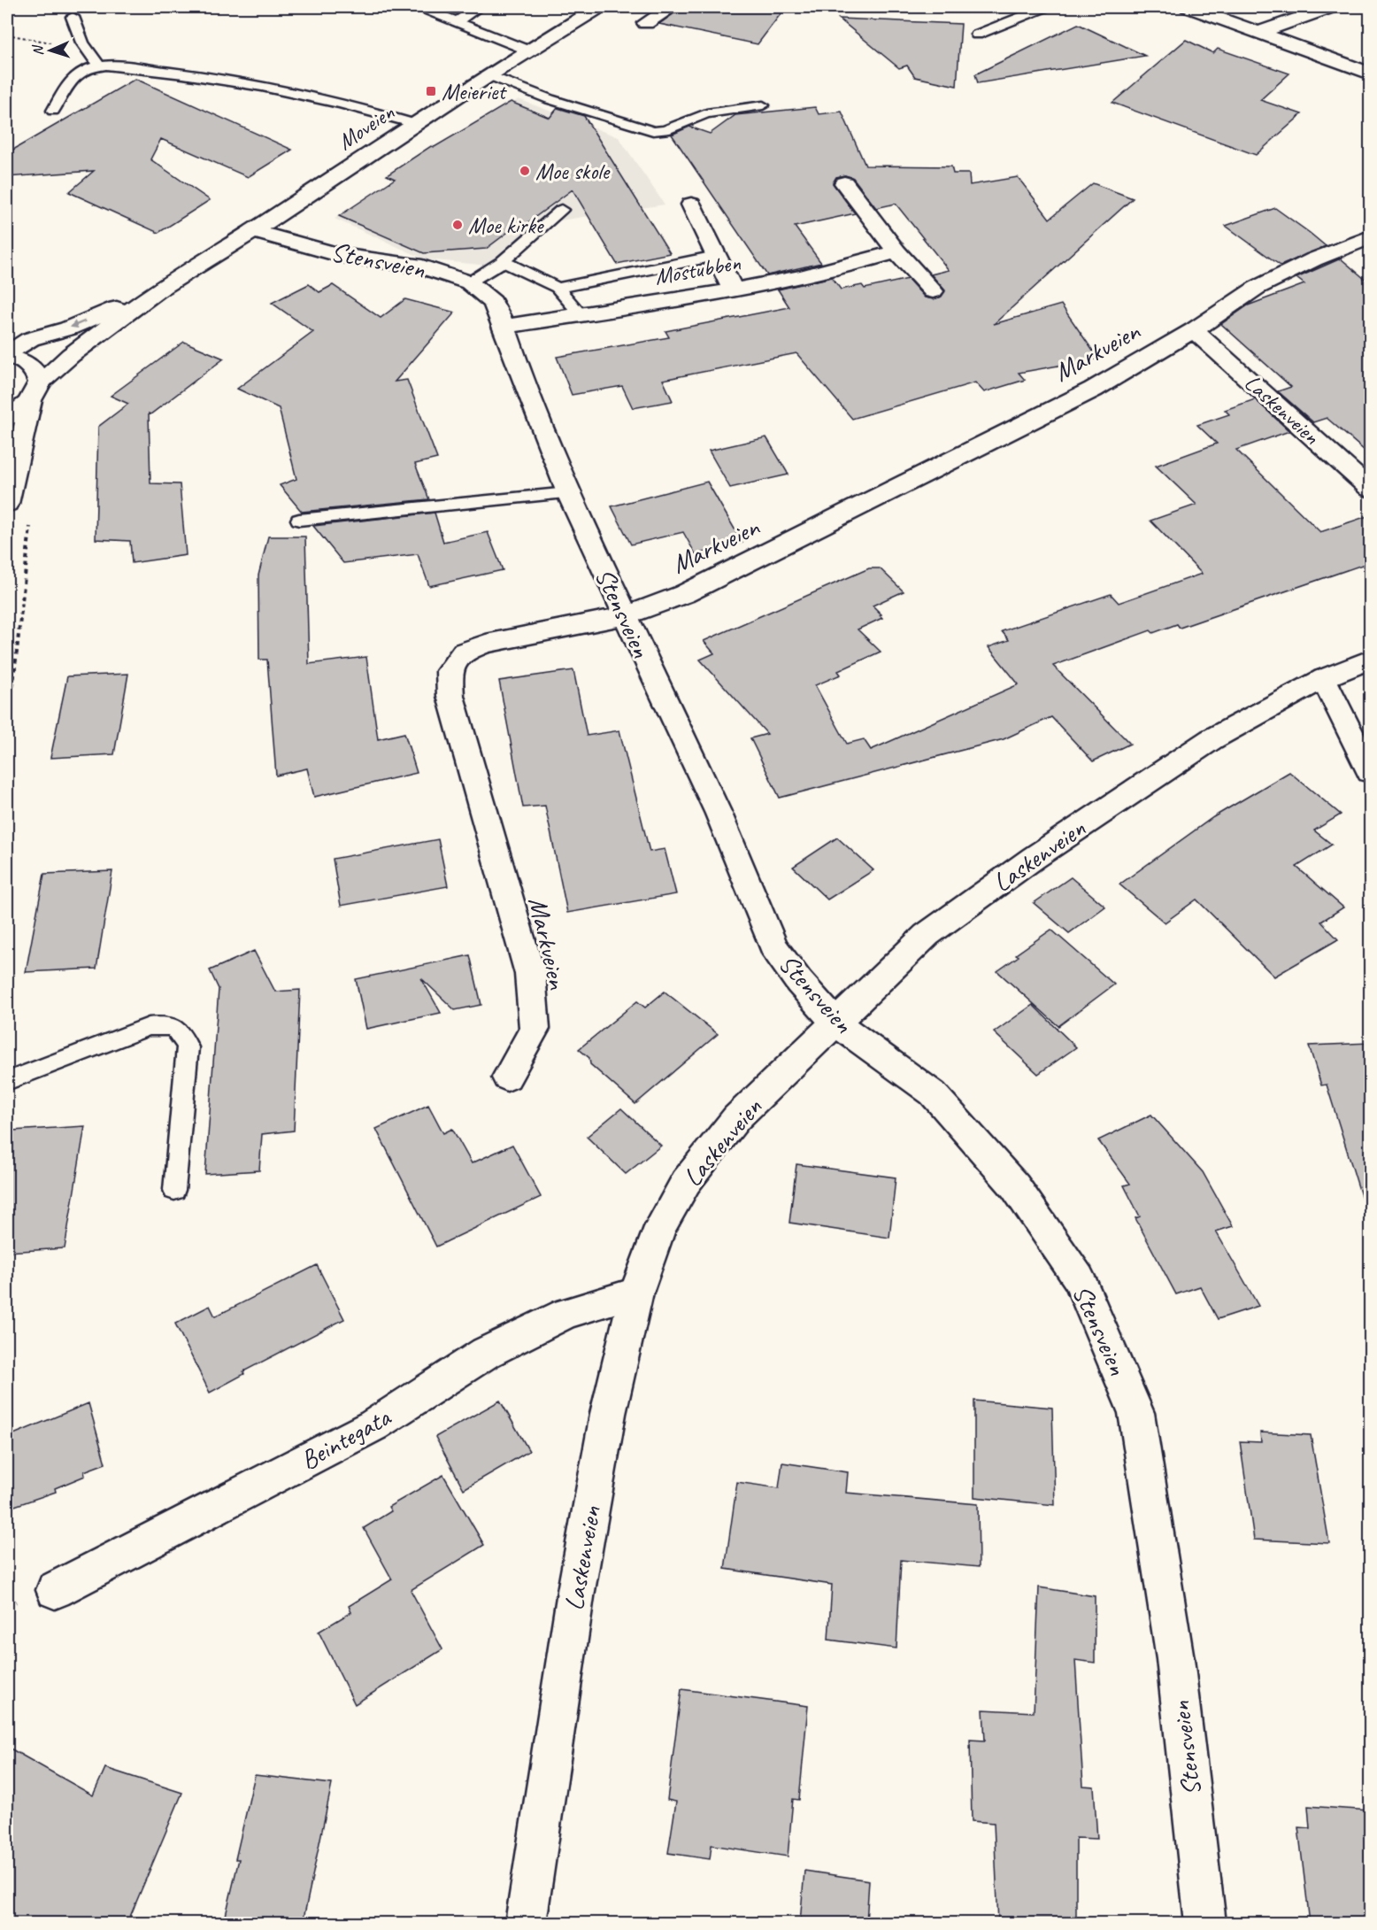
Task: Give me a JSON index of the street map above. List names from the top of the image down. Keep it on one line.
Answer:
{"streets":{"street":["Moveien","Stensveien","Mostubben","Markveien","Laskenveien","Beintegata"]},"crossings":[["Moveien","Stensveien"],["Stensveien","Mostubben"],["Stensveien","Markveien"],["Stensveien","Laskenveien"],["Markveien","Laskenveien"],["Laskenveien","Beintegata"]],"places":{"transit":["Meieriet"],"other":["Moe skole","Moe kirke"]},"north":"left"}
